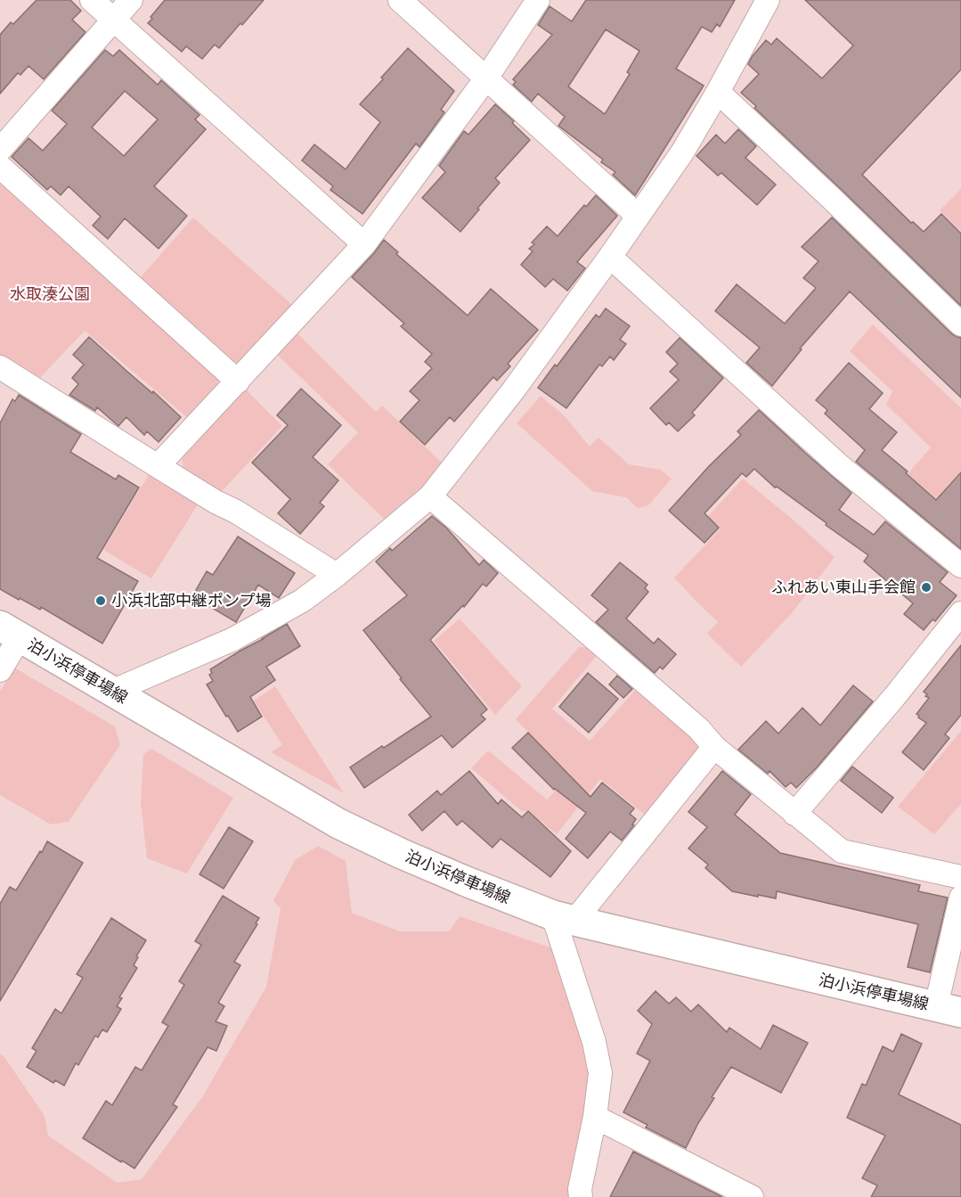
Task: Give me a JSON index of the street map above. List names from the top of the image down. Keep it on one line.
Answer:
{"streets":{"main road":["泊小浜停車場線"]},"parks":["水取湊公園"],"places":["ふれあい東山手会館","小浜北部中継ポンプ場"]}
